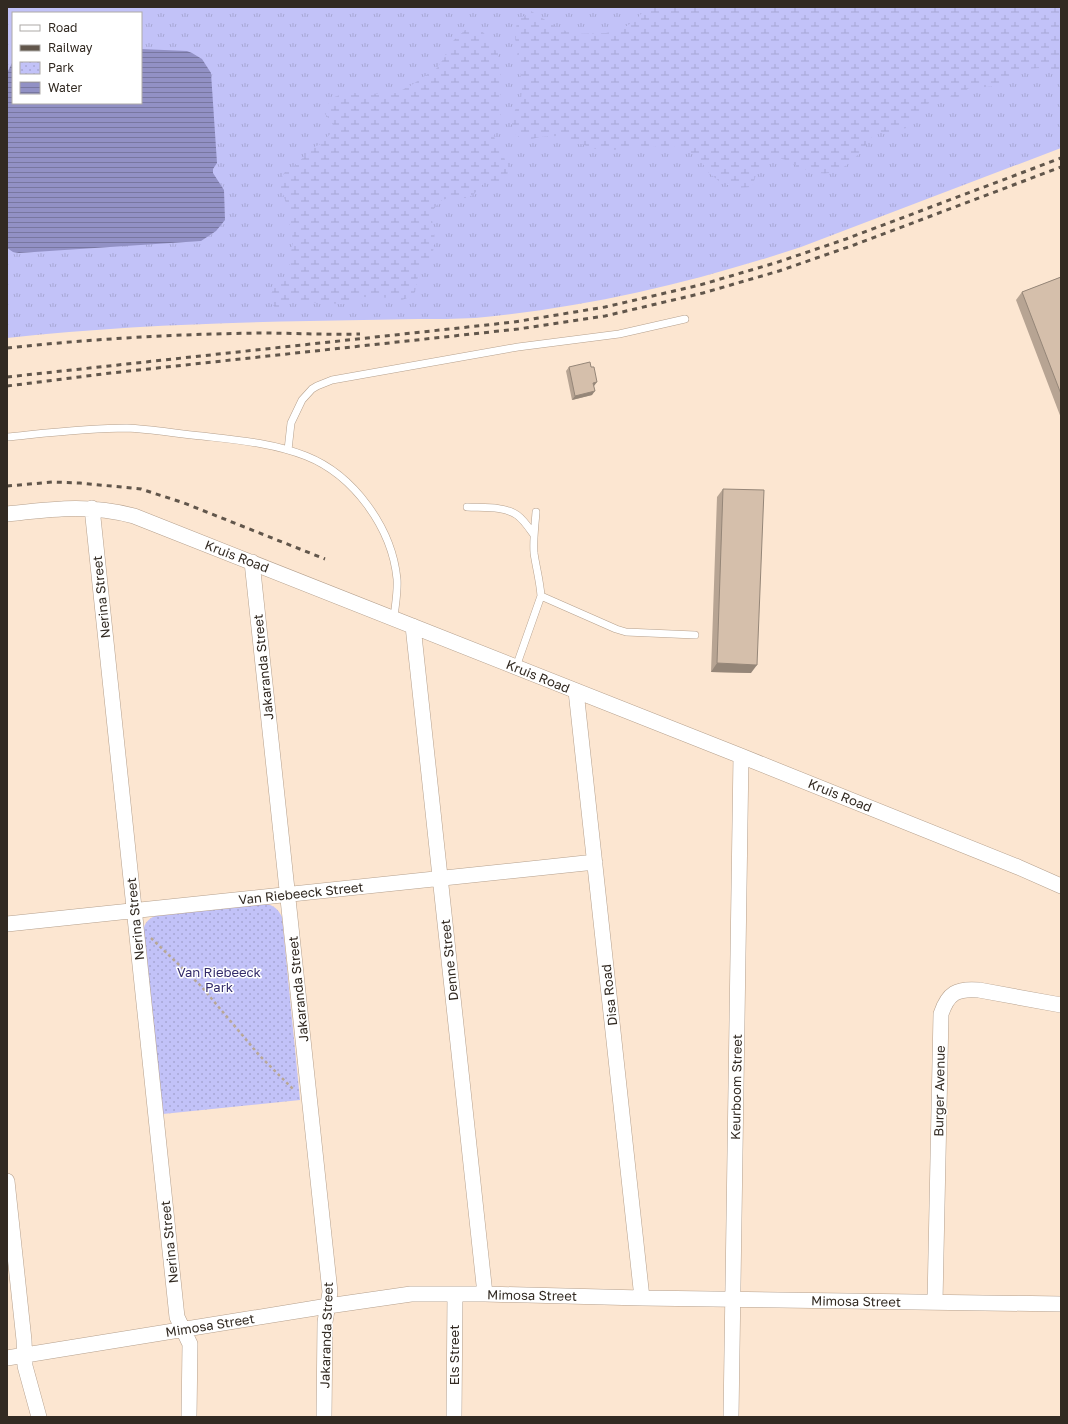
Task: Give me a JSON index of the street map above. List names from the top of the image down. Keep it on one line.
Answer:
{"streets":{"street":["Kruis Road","Nerina Street","Jakaranda Street","Van Riebeeck Street","Denne Street","Disa Road","Keurboom Street","Burger Avenue","Mimosa Street","Els Street"]},"crossings":[["Kruis Road","Nerina Street"],["Kruis Road","Jakaranda Street"],["Kruis Road","Denne Street"],["Kruis Road","Disa Road"],["Kruis Road","Keurboom Street"],["Nerina Street","Van Riebeeck Street"],["Nerina Street","Mimosa Street"],["Jakaranda Street","Van Riebeeck Street"],["Jakaranda Street","Mimosa Street"],["Van Riebeeck Street","Denne Street"],["Van Riebeeck Street","Disa Road"],["Denne Street","Mimosa Street"],["Disa Road","Mimosa Street"],["Keurboom Street","Mimosa Street"],["Burger Avenue","Mimosa Street"],["Mimosa Street","Els Street"]],"parks":["Van Riebeeck Park"],"legend":["Road","Railway","Park","Water"]}
